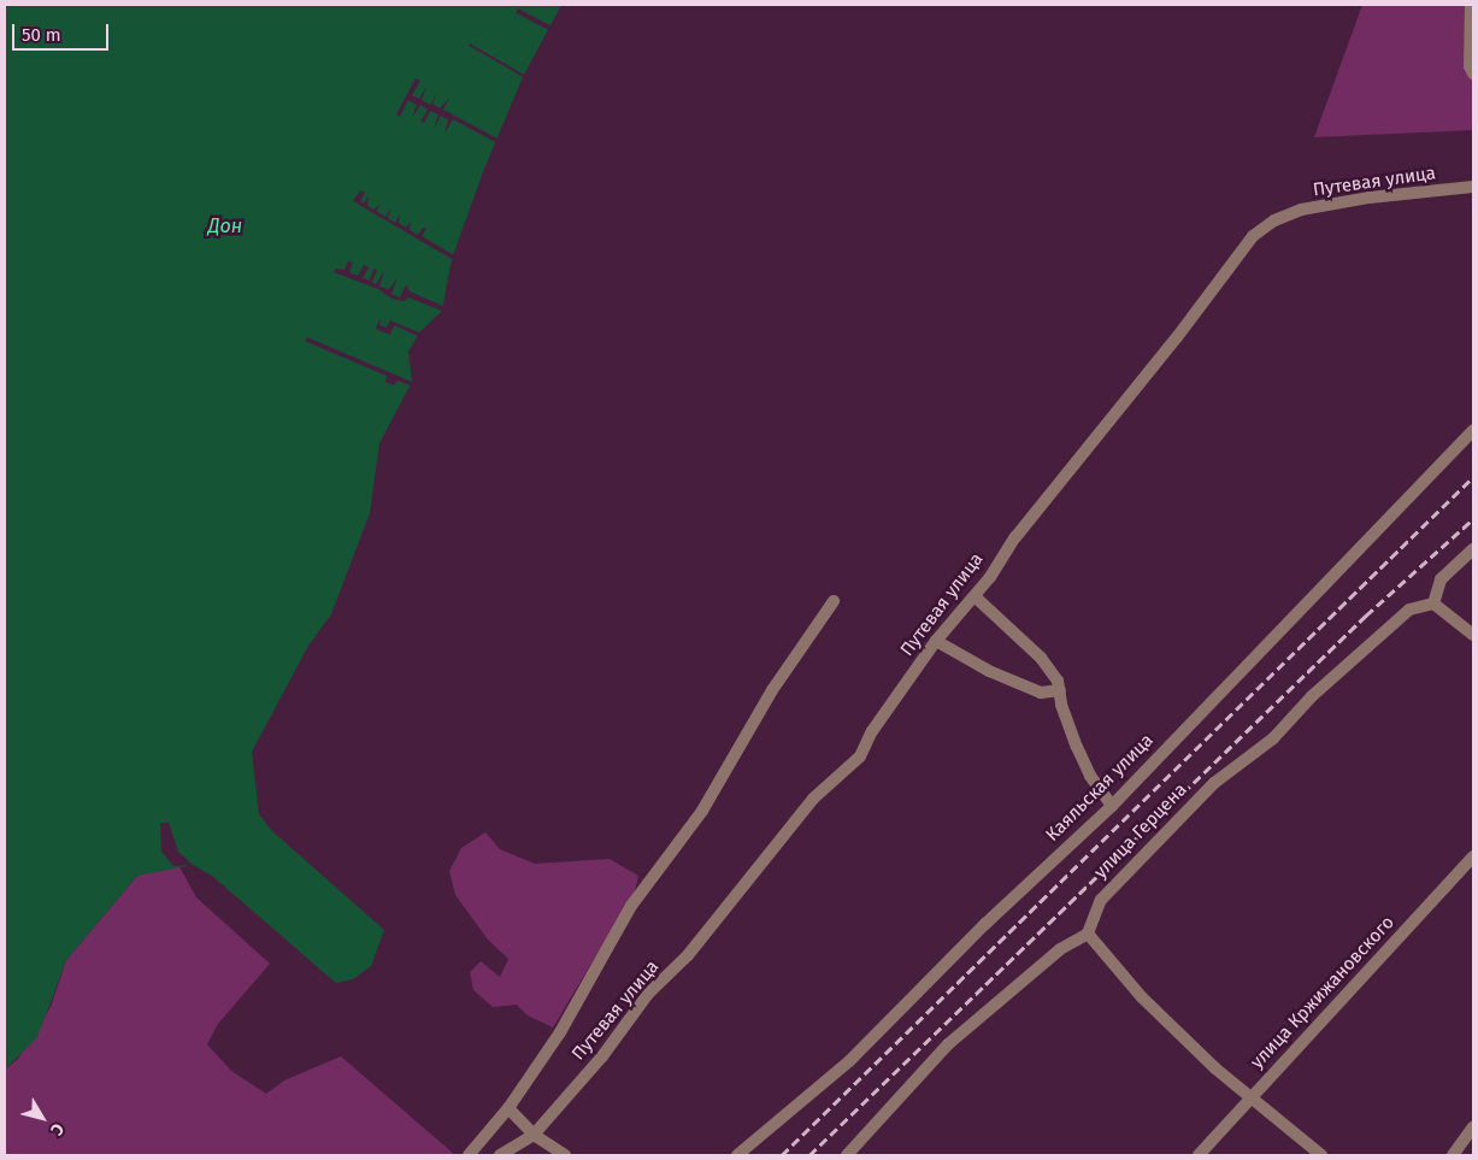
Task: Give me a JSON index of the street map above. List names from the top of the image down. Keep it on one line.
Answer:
{"streets":{"street":["Путевая улица","Каяльская улица","улица Герцена","улица Кржижановского"]},"water":["Дон"],"scale_bar":"50 m","north":"bottom right"}
